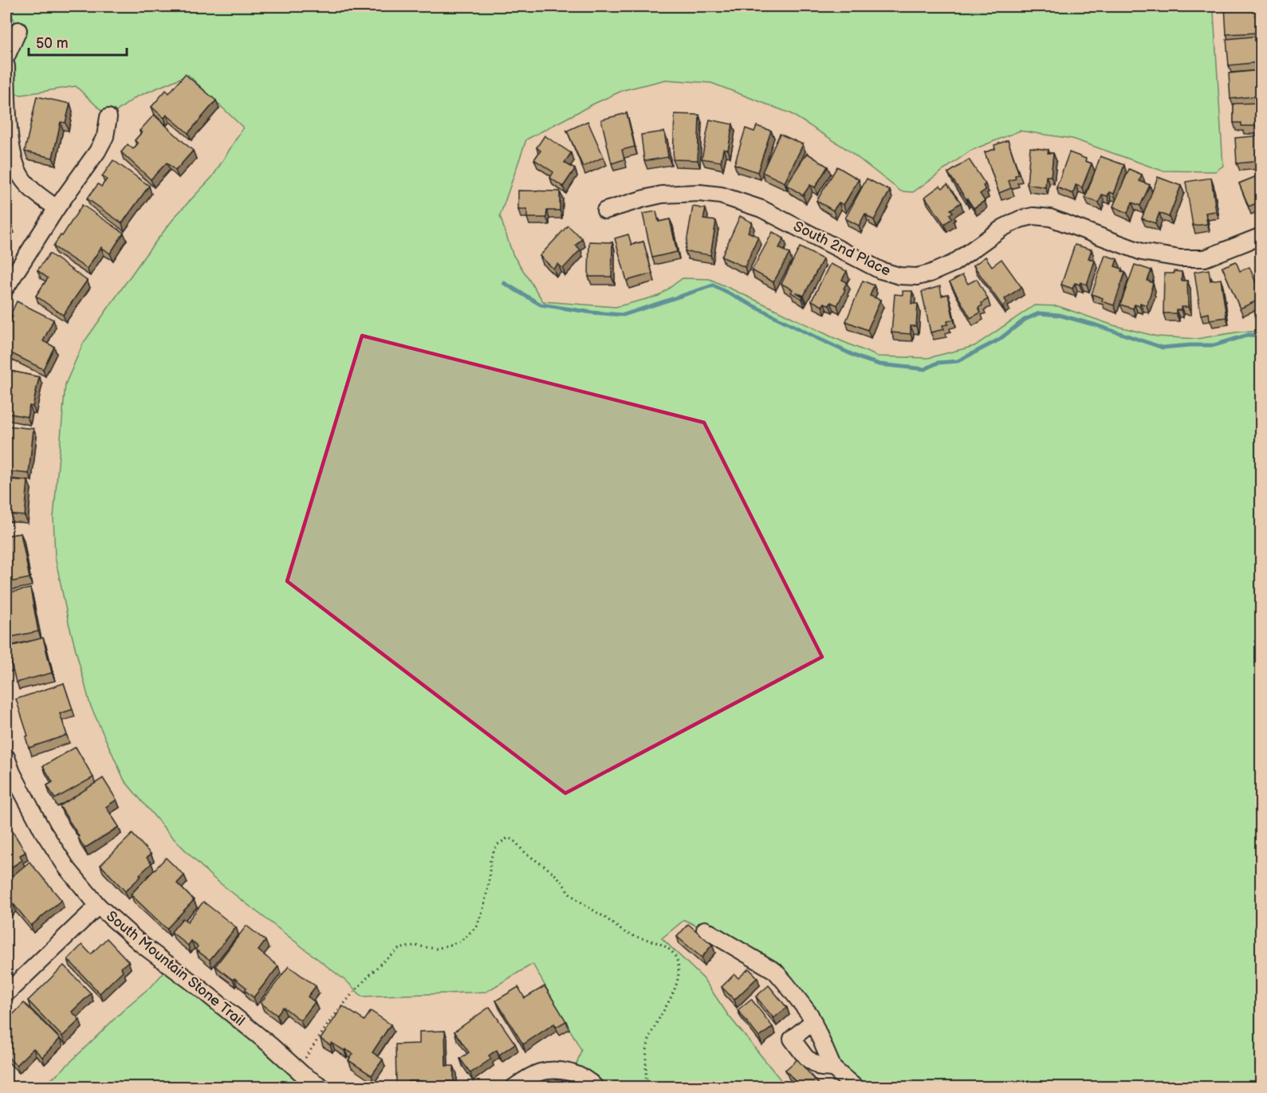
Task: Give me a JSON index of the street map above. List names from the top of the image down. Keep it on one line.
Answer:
{"streets":{"street":["South 2nd Place","South Mountain Stone Trail"]},"scale_bar":"50 m"}
